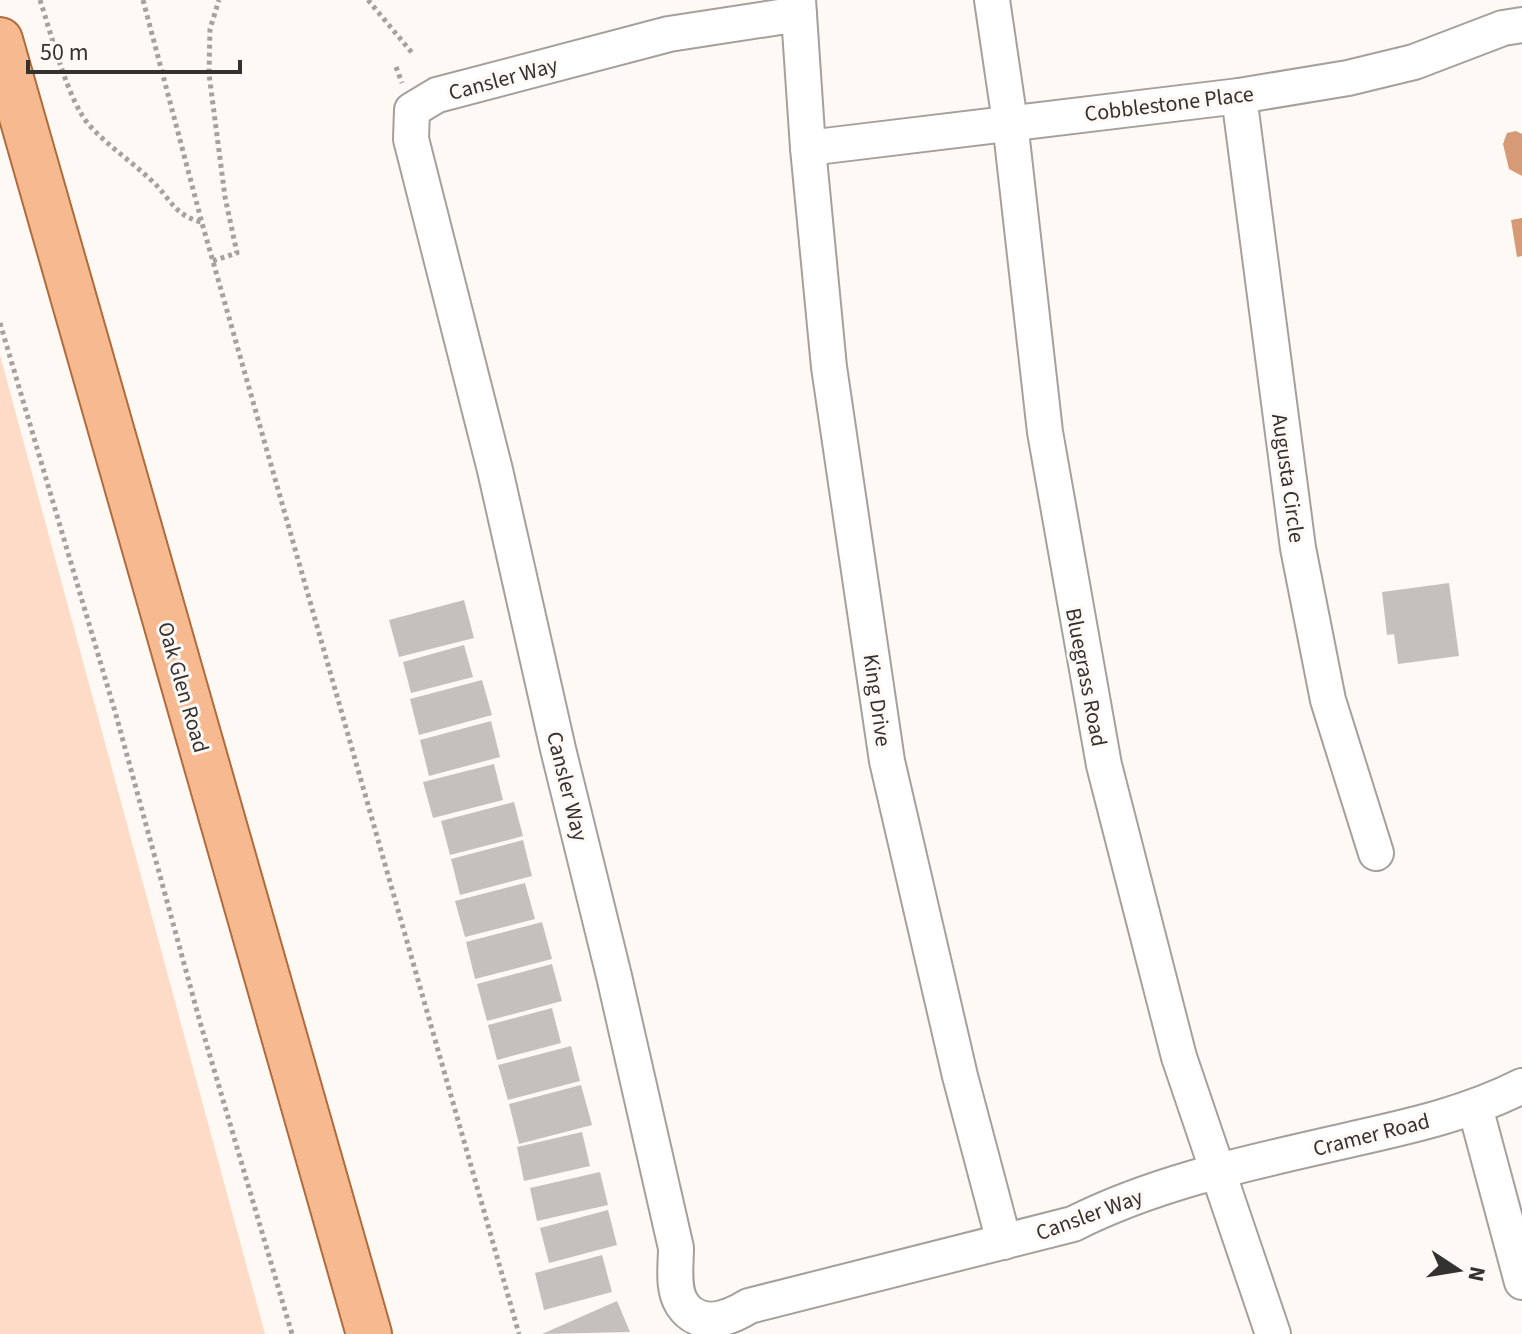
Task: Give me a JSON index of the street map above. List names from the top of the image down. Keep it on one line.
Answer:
{"streets":{"main road":["Oak Glen Road"],"street":["Cansler Way","Cobblestone Place","Augusta Circle","Bluegrass Road","King Drive","Cramer Road"]},"crossings":[["Cansler Way","Bluegrass Road"],["Cansler Way","King Drive"],["Cansler Way","Cramer Road"],["Cobblestone Place","Augusta Circle"],["Cobblestone Place","Bluegrass Road"],["Cobblestone Place","King Drive"],["Bluegrass Road","Cramer Road"]],"scale_bar":"50 m","north":"right"}
